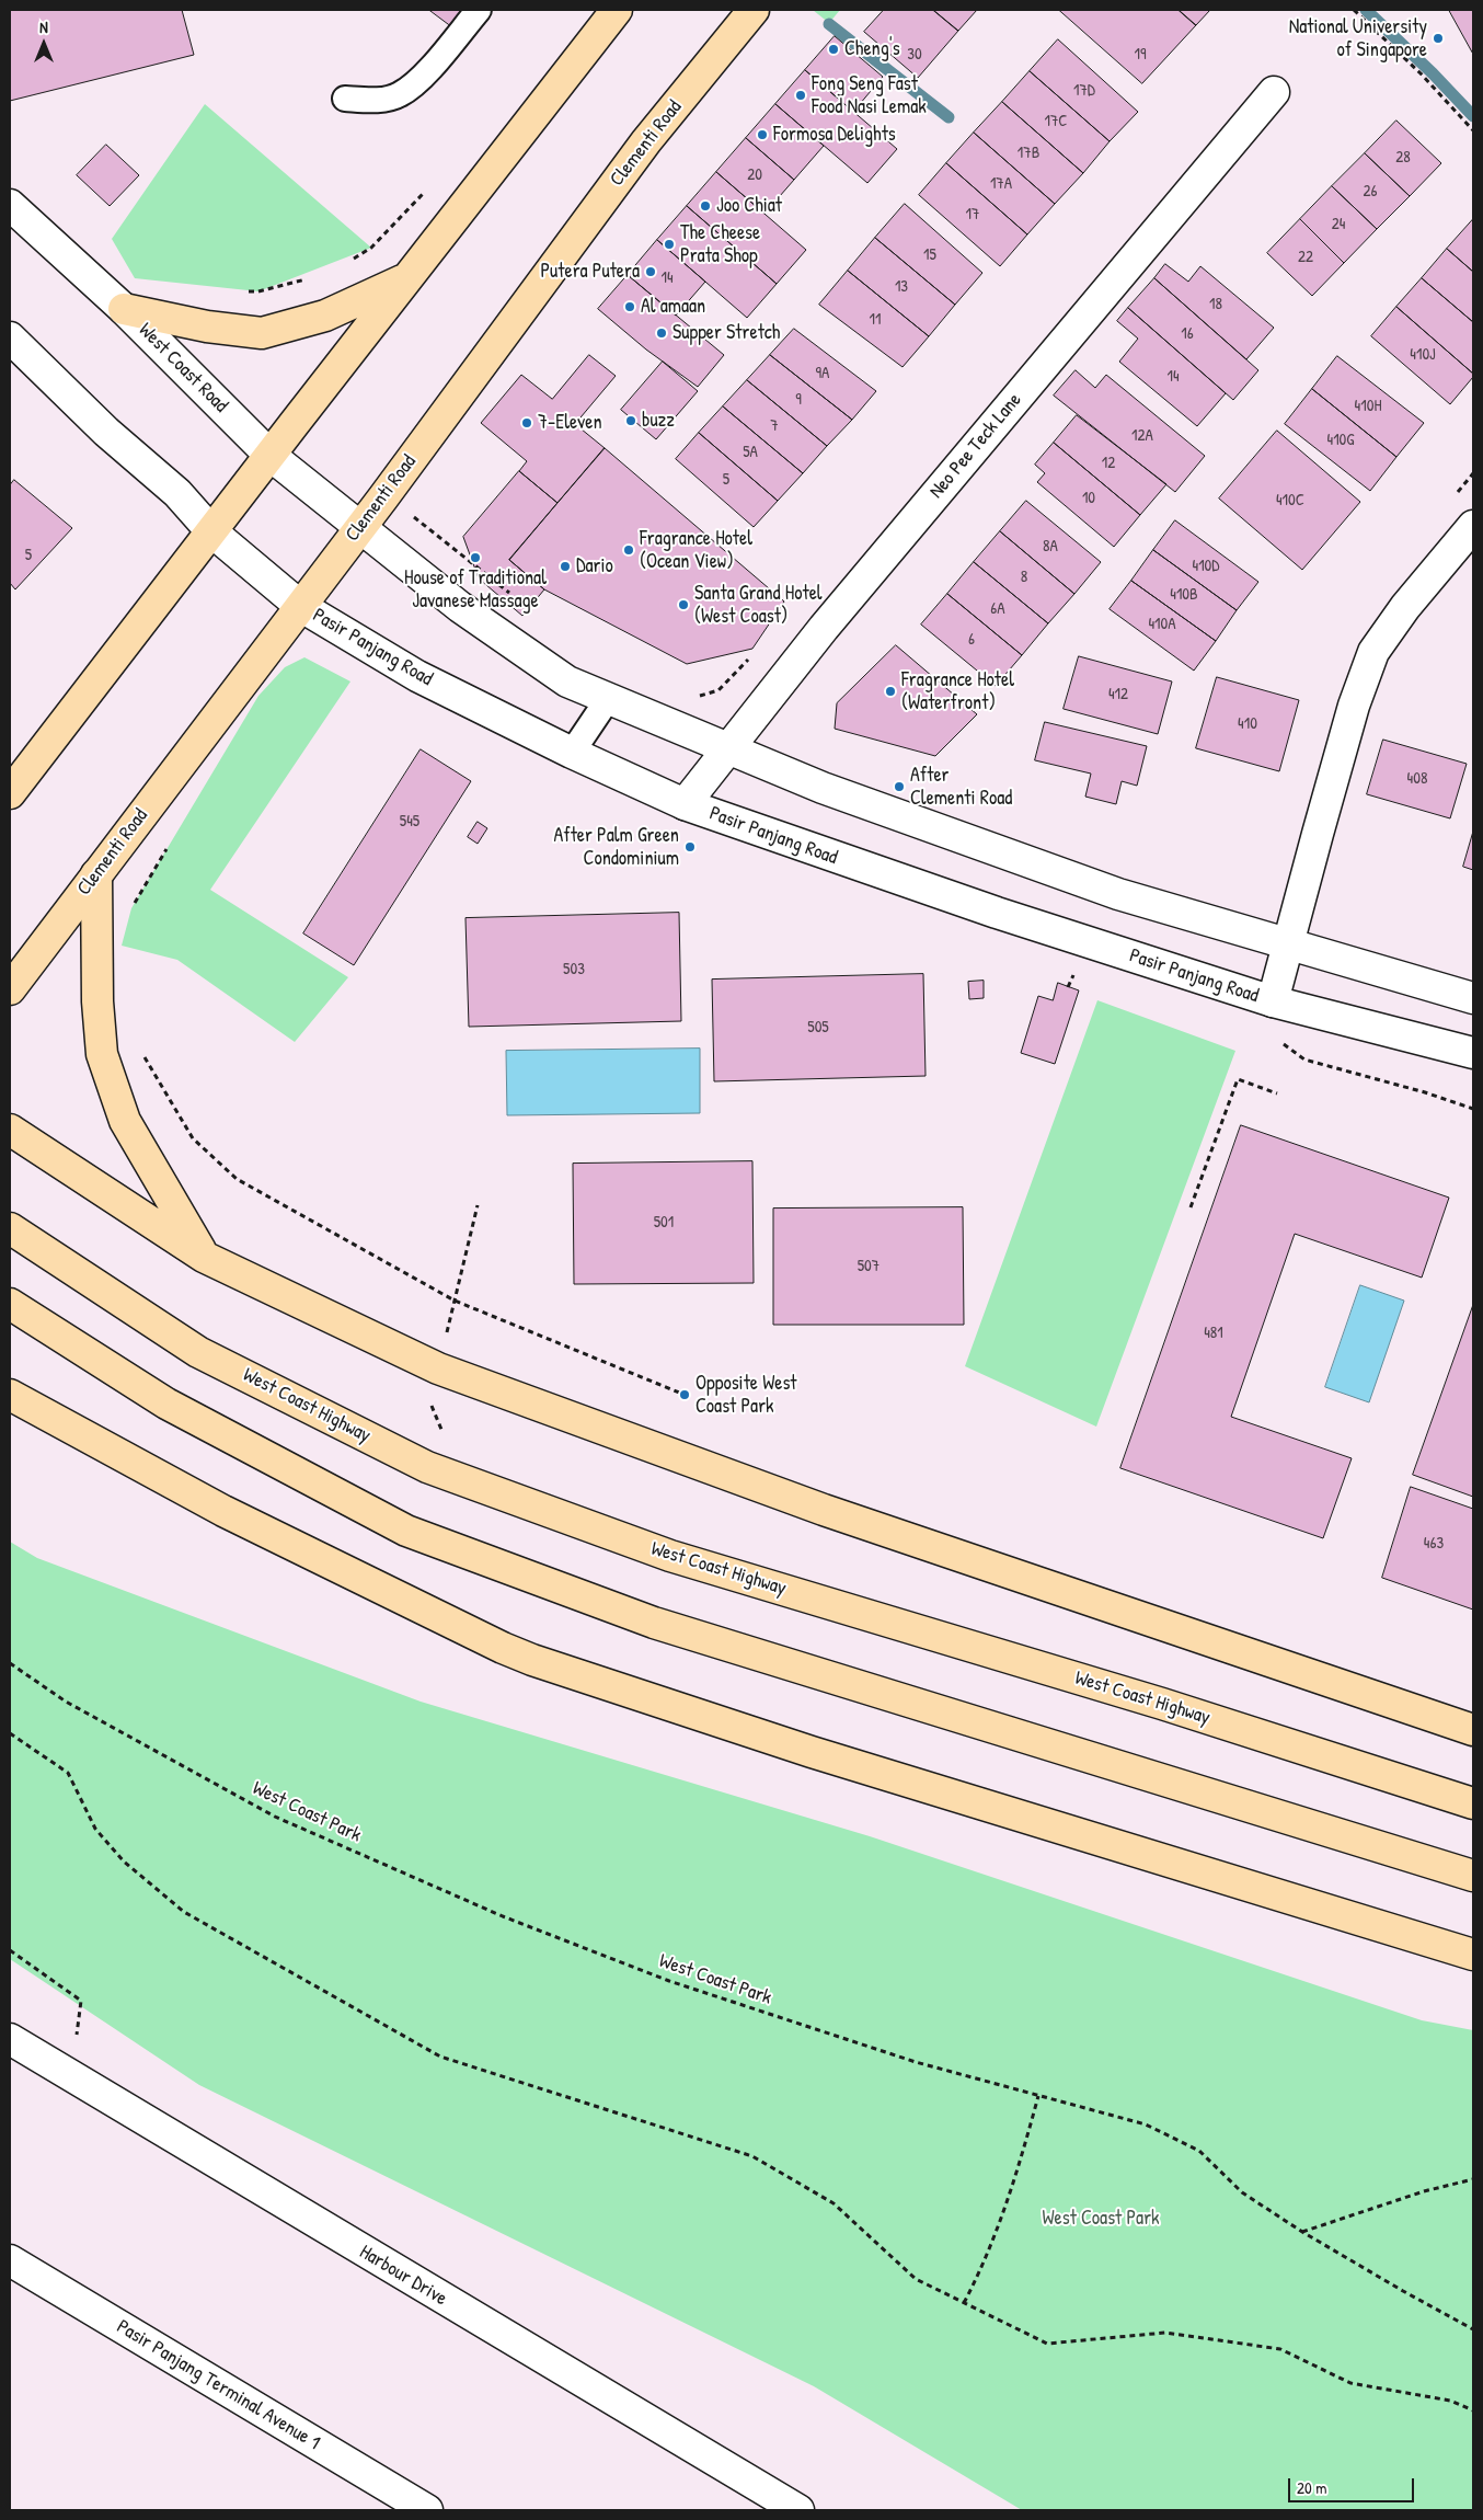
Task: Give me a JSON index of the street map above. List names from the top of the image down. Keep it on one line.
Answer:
{"streets":{"main road":["Clementi Road","West Coast Road","Neo Pee Teck Lane","Pasir Panjang Road","West Coast Highway","Harbour Drive","Pasir Panjang Terminal Avenue 1"],"path":["West Coast Park"]},"crossings":[["Clementi Road","West Coast Road"],["Clementi Road","Pasir Panjang Road"],["Neo Pee Teck Lane","Pasir Panjang Road"]],"parks":["West Coast Park"],"places":["National University of Singapore","Cheng's","Fong Seng Fast Food Nasi Lemak","Formosa Delights","Joo Chiat","The Cheese Prata Shop","Putera Putera","Al amaan","Supper Stretch","buzz","7-Eleven","Fragrance Hotel (Ocean View)","House of Traditional Javanese Massage","Dario","Santa Grand Hotel (West Coast)","Fragrance Hotel (Waterfront)","After Clementi Road","After Palm Green Condominium","Opposite West Coast Park"],"house_numbers":["30","19","17D","17C","17B","28","20","17A","26","17","24","15","22","14","13","18","11","16","410J","9A","14","9","410H","7","12A","410G","5A","12","5","10","410C","8A","5","410D","8","410B","6A","410A","6","412","410","408","545","503","505","501","507","481","463"],"scale_bar":"20 m","north":"top"}
